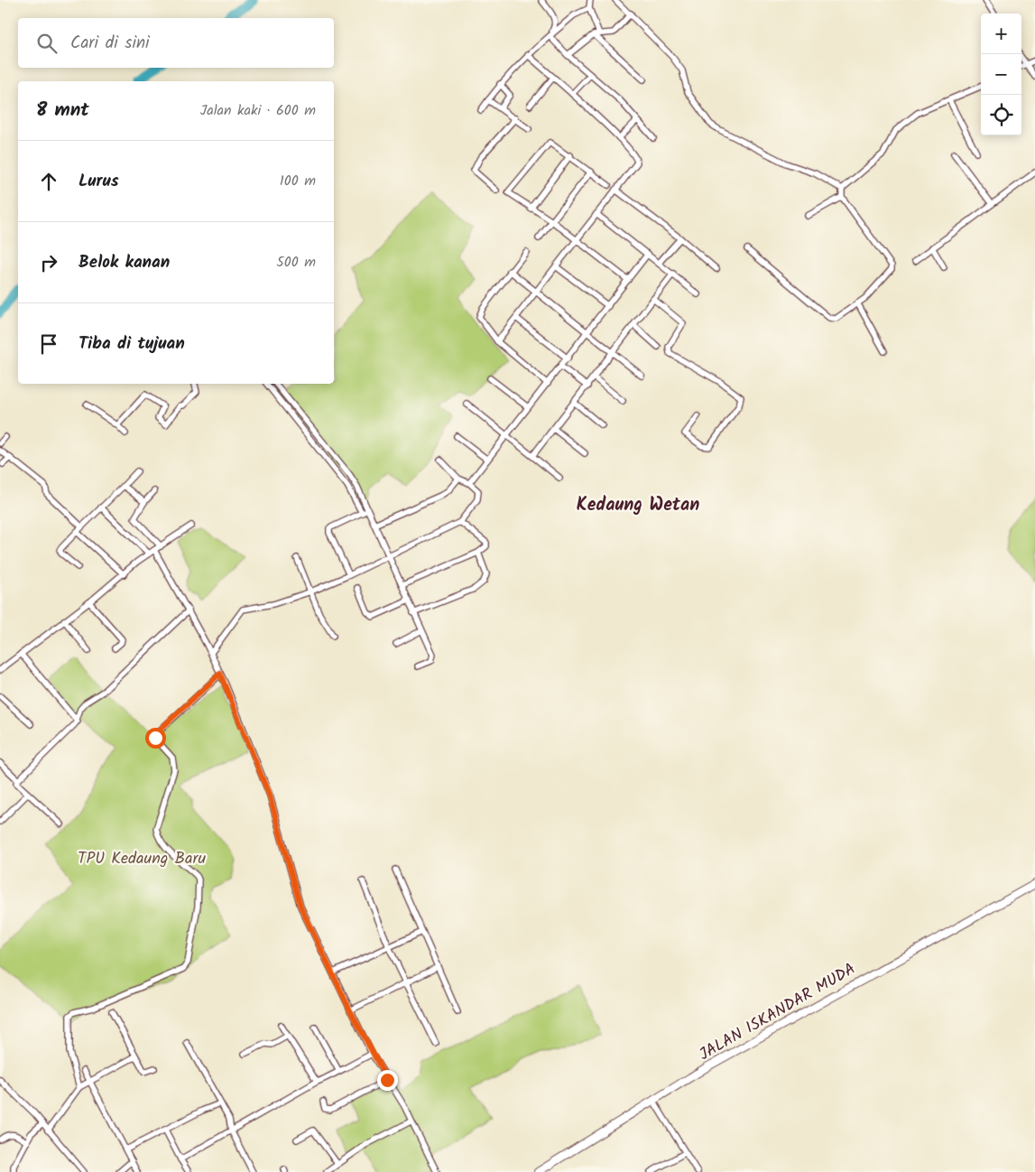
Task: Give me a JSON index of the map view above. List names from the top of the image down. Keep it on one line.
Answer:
{"streets":{"street":["JALAN ISKANDAR MUDA"]},"districts":["Kedaung Wetan"],"parks":["TPU Kedaung Baru"],"page":{"map_buttons":["+","−"],"search":"Cari di sini","heading":["8 mnt","Jalan kaki · 600 m"],"list":[["Lurus","100 m"],["Belok kanan","500 m"],"Tiba di tujuan"]}}
